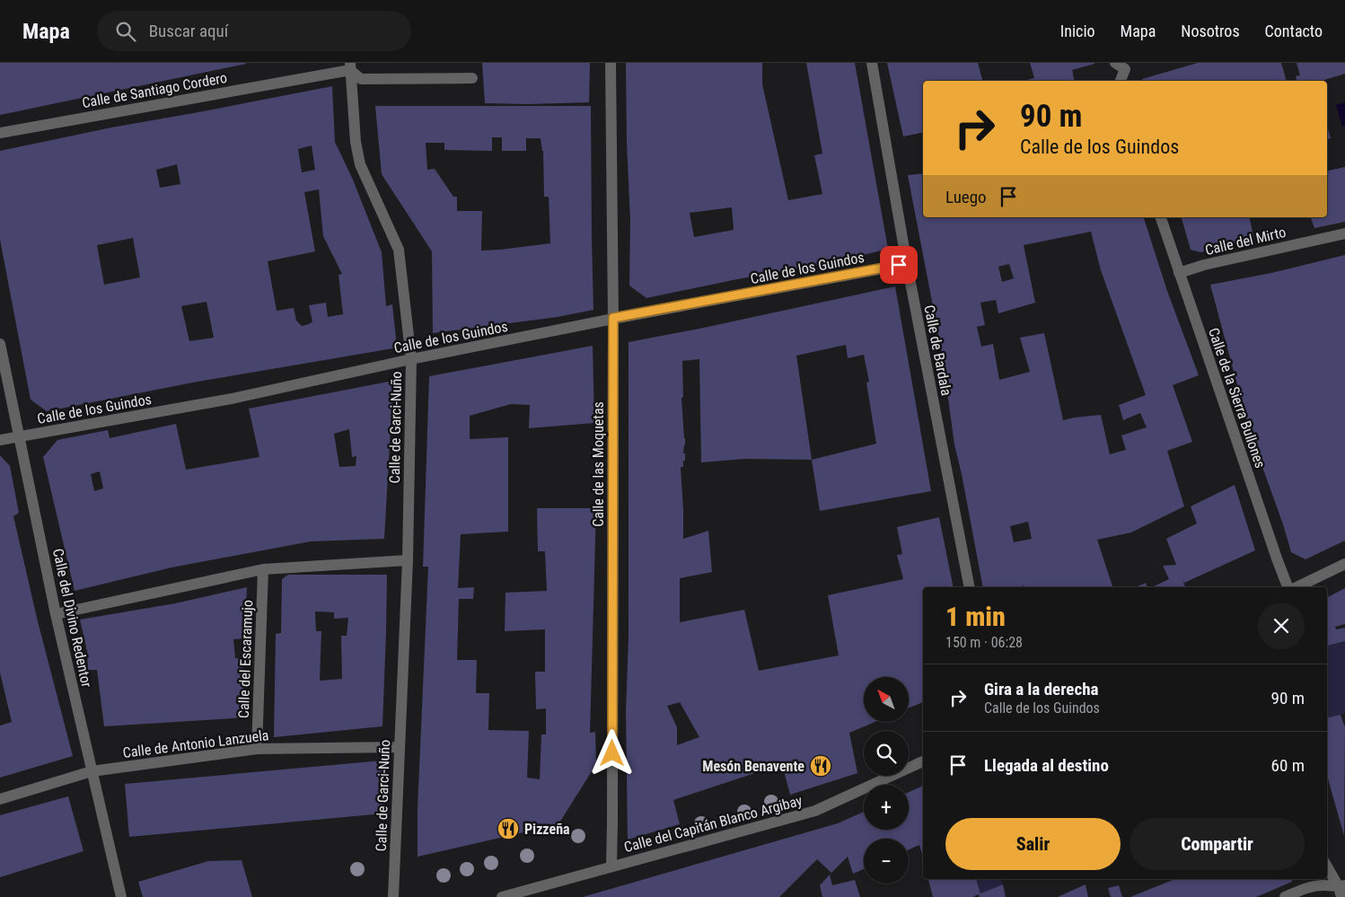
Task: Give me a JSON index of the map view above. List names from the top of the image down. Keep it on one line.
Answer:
{"streets":{"street":["Calle de Santiago Cordero","Calle del Mirto","Calle de los Guindos","Calle de Bardala","Calle de la Sierra Bullones","Calle de Garci-Nuño","Calle de las Moquetas","Calle del Divino Redentor","Calle del Escaramujo","Calle de Antonio Lanzuela","Calle del Capitán Blanco Argibay"]},"crossings":[["Calle de Santiago Cordero","Calle de Garci-Nuño"],["Calle del Mirto","Calle de la Sierra Bullones"],["Calle de los Guindos","Calle de Bardala"],["Calle de los Guindos","Calle de Garci-Nuño"],["Calle de los Guindos","Calle de las Moquetas"],["Calle de los Guindos","Calle del Divino Redentor"],["Calle de Garci-Nuño","Calle de Antonio Lanzuela"],["Calle de las Moquetas","Calle del Capitán Blanco Argibay"],["Calle del Divino Redentor","Calle de Antonio Lanzuela"],["Calle del Escaramujo","Calle de Antonio Lanzuela"]],"places":{"restaurant":["Mesón Benavente","Pizzeña"]},"north":"top left","page":{"header":"Mapa","search":"Buscar aquí","nav":["Inicio","Mapa","Nosotros","Contacto"],"turn":["90 m","Calle de los Guindos"],"then":"Luego","heading":["1 min","150 m · 06:28"],"list":[{"name":"Gira a la derecha","note":"Calle de los Guindos","value":"90 m"},{"name":"Llegada al destino","value":"60 m"}],"map_buttons":["+","−"],"buttons":["Salir","Compartir"]}}
